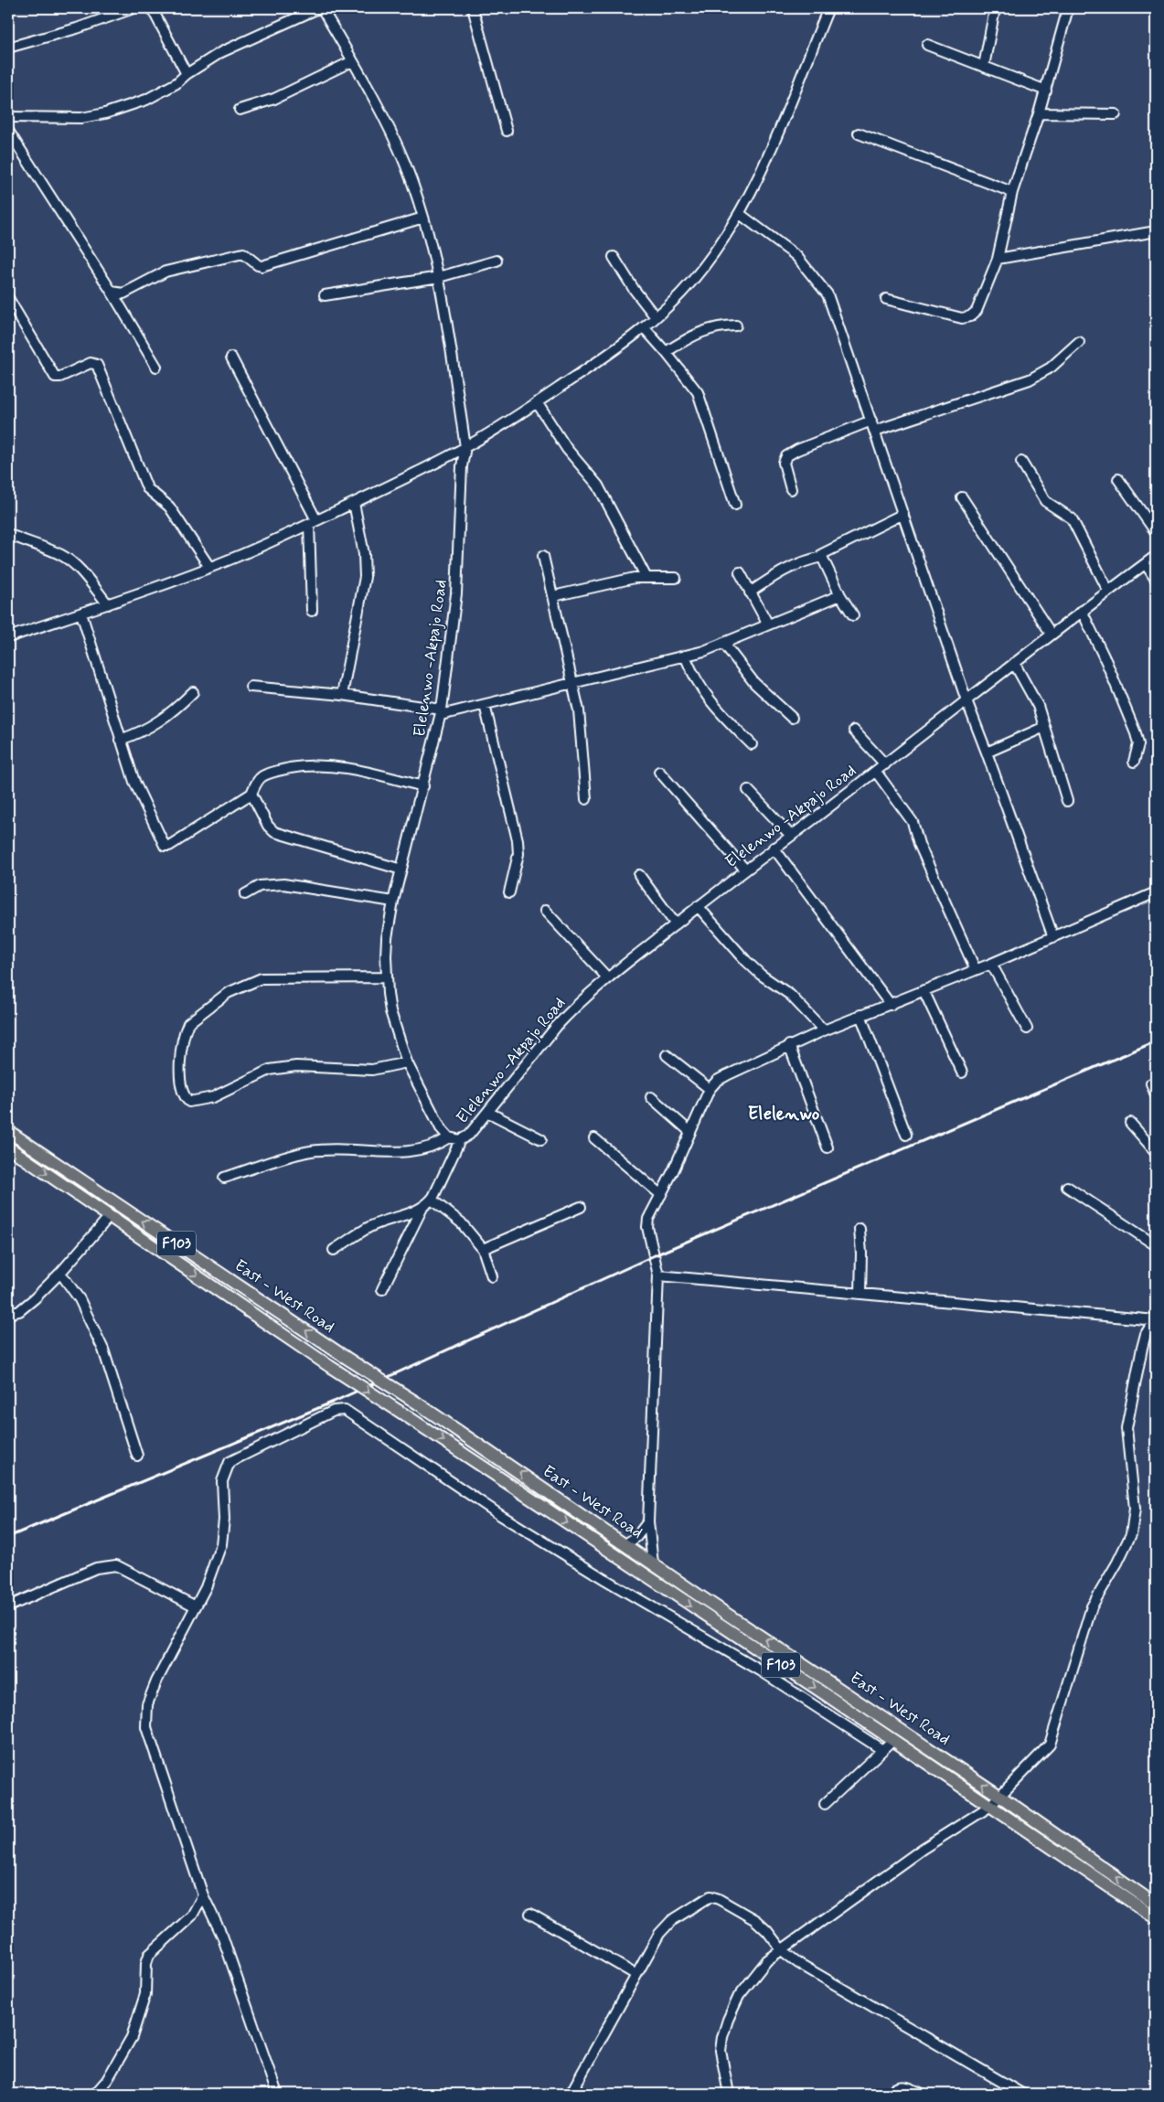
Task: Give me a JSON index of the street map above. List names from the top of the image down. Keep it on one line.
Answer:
{"streets":{"main road":["F103","East - West Road"],"street":["Elelenwo -Akpajo Road"]},"districts":["Elelenwo"]}
